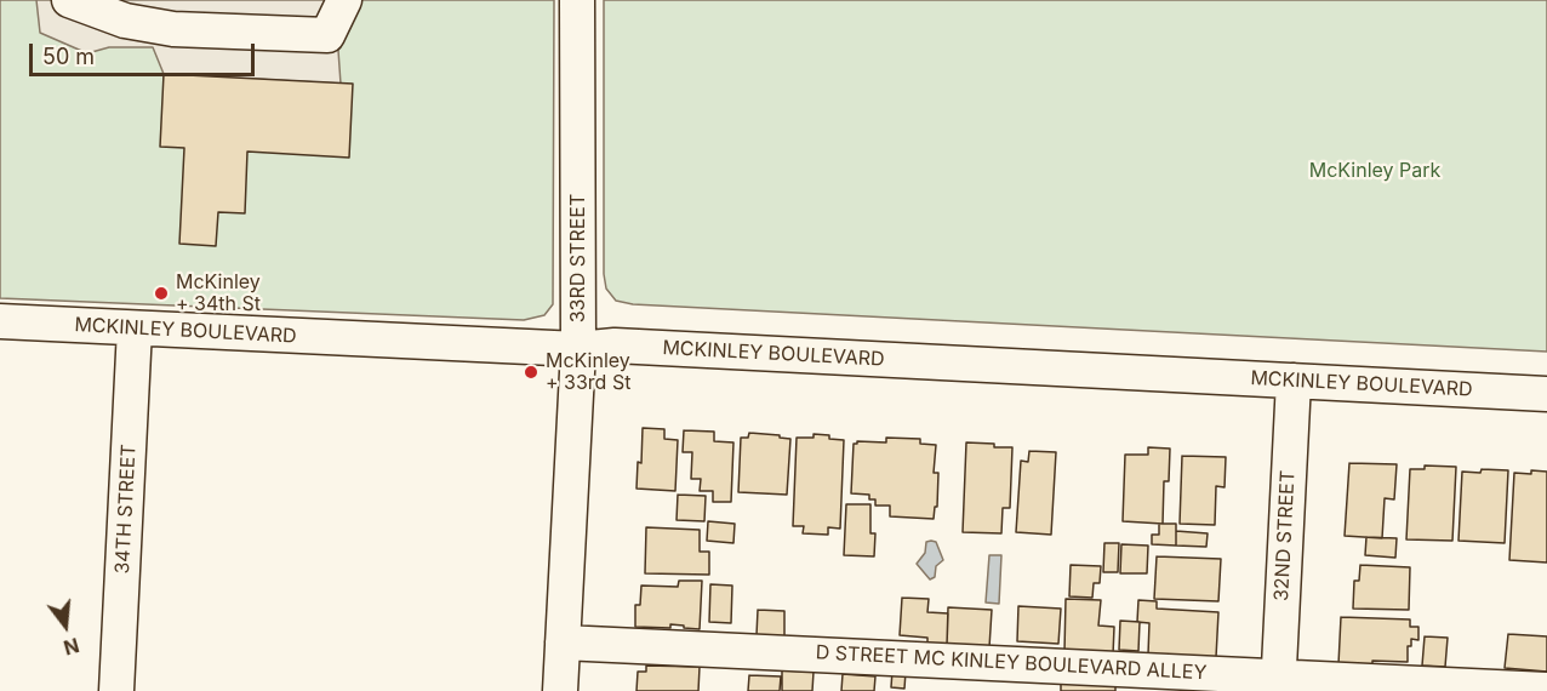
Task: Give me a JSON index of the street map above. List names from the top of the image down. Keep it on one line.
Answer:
{"streets":{"street":["33RD STREET","MCKINLEY BOULEVARD","34TH STREET","32ND STREET","D STREET MC KINLEY BOULEVARD ALLEY"]},"crossings":[["33RD STREET","MCKINLEY BOULEVARD"],["33RD STREET","D STREET MC KINLEY BOULEVARD ALLEY"],["MCKINLEY BOULEVARD","34TH STREET"],["MCKINLEY BOULEVARD","32ND STREET"],["32ND STREET","D STREET MC KINLEY BOULEVARD ALLEY"]],"parks":["McKinley Park"],"places":["McKinley + 34th St","McKinley + 33rd St"],"scale_bar":"50 m","north":"bottom"}
